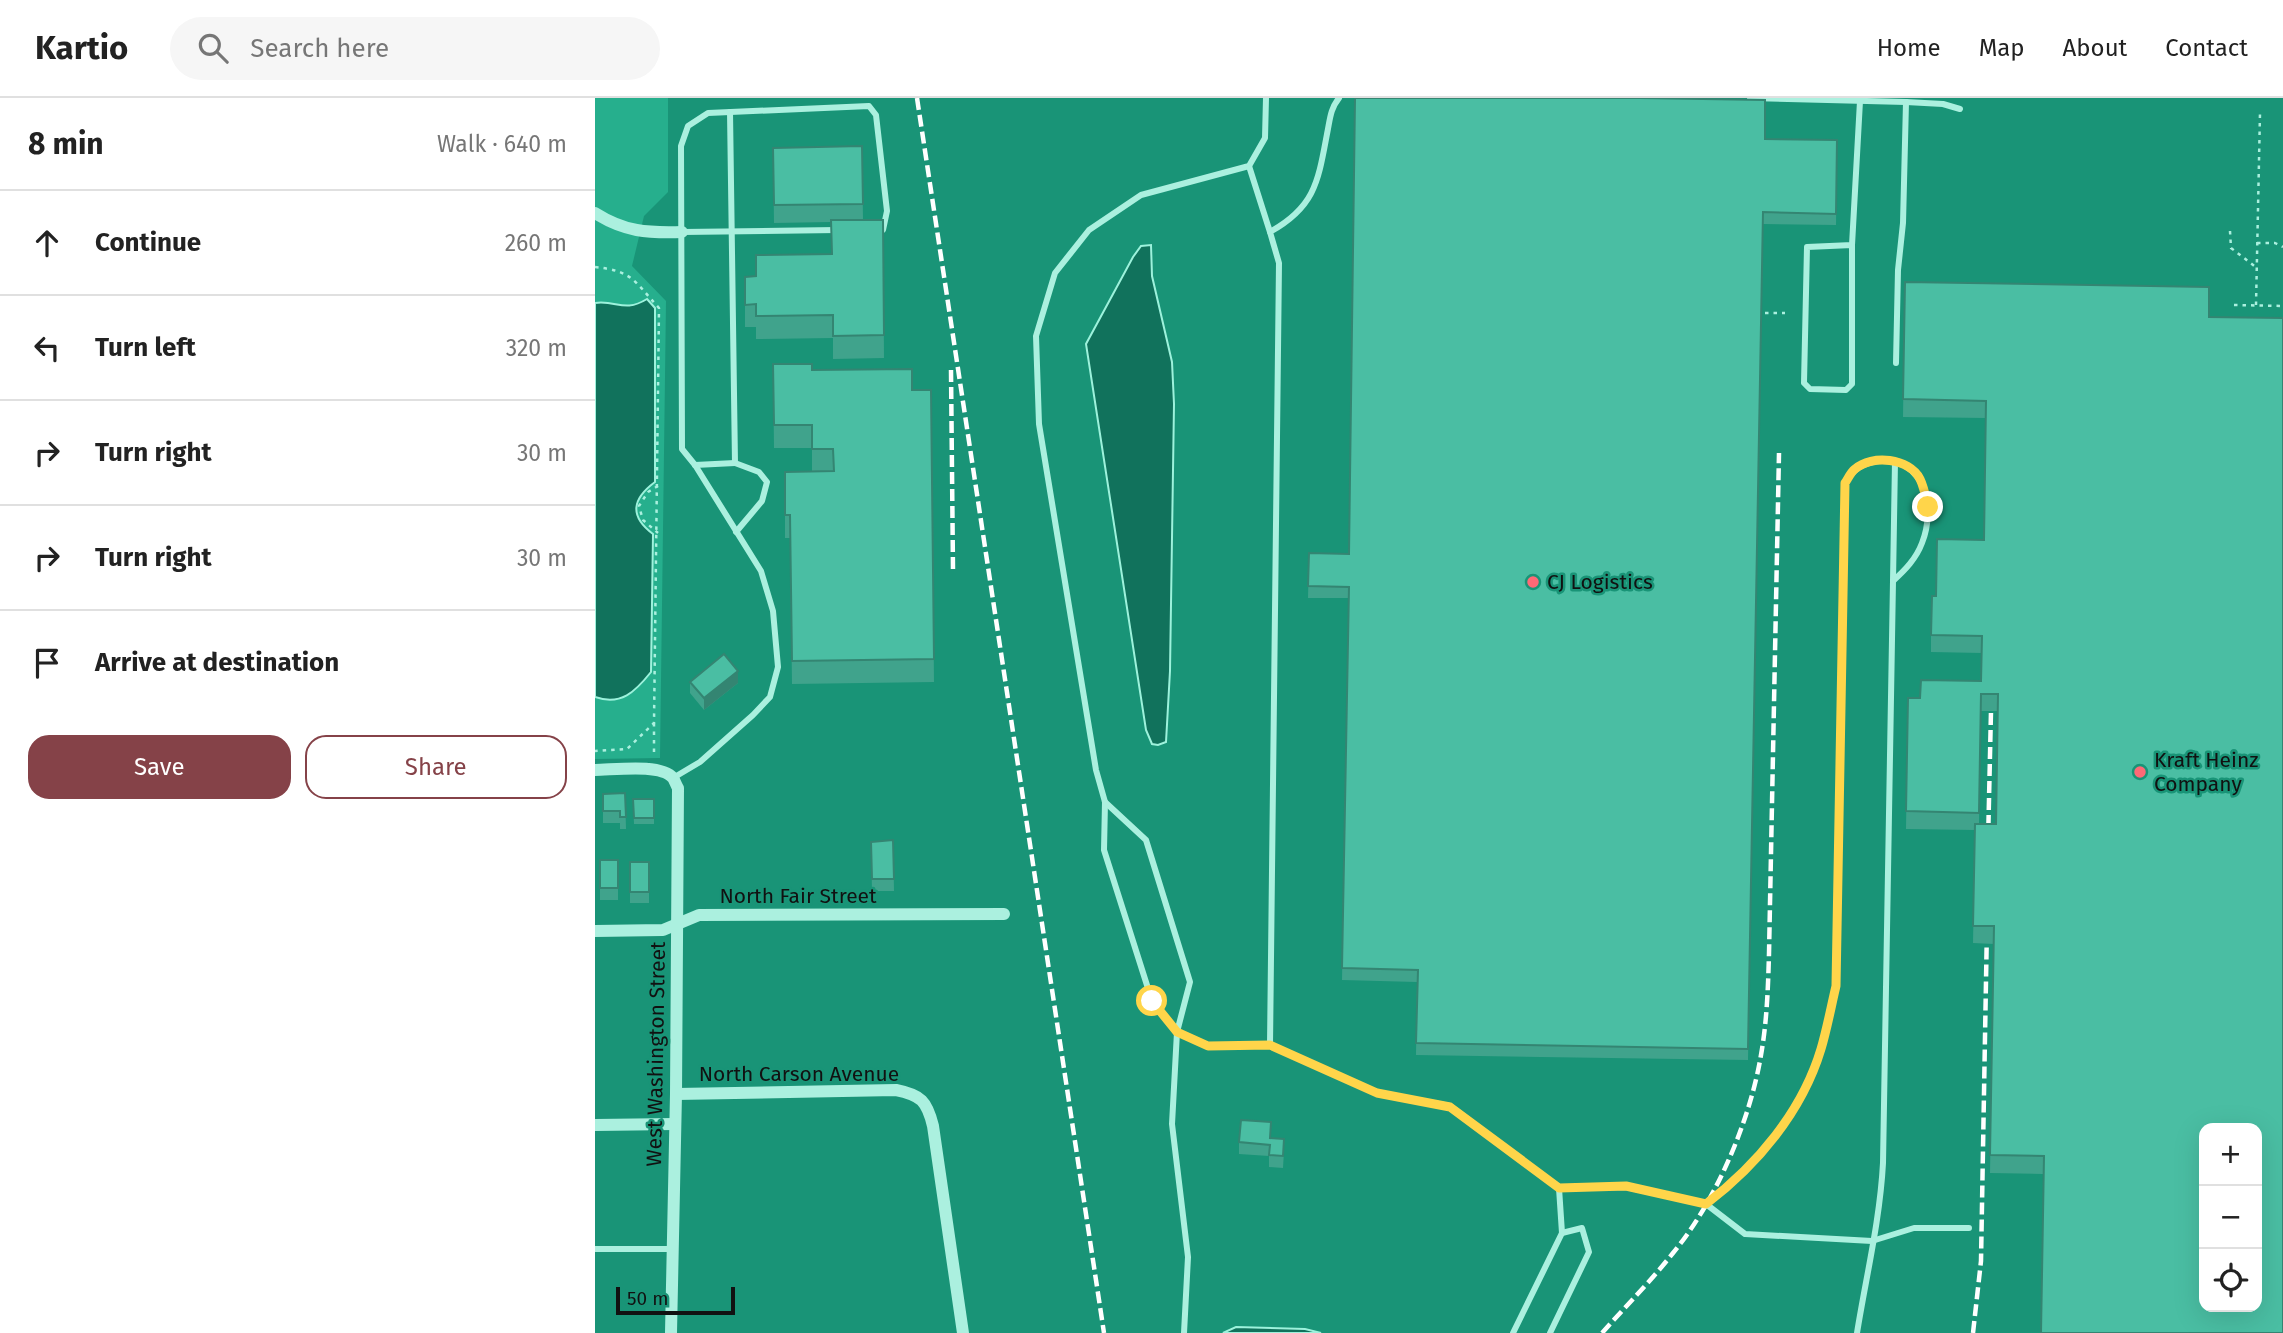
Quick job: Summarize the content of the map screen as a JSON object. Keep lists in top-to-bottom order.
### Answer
{
  "streets": {
    "street": ["North Fair Street", "West Washington Street", "North Carson Avenue"]
  },
  "crossings": [
    ["North Fair Street", "West Washington Street"],
    ["West Washington Street", "North Carson Avenue"]
  ],
  "places": ["CJ Logistics", "Kraft Heinz Company"],
  "scale_bar": "50 m",
  "page": {
    "header": "Kartio",
    "search": "Search here",
    "nav": [
      "Home",
      "Map",
      "About",
      "Contact"
    ],
    "heading": ["8 min", "Walk · 640 m"],
    "list": [
      ["Continue", "260 m"],
      ["Turn left", "320 m"],
      ["Turn right", "30 m"],
      ["Turn right", "30 m"],
      "Arrive at destination"
    ],
    "buttons": ["Save", "Share"],
    "map_buttons": ["+", "−"],
    "scale": "50 m"
  }
}
